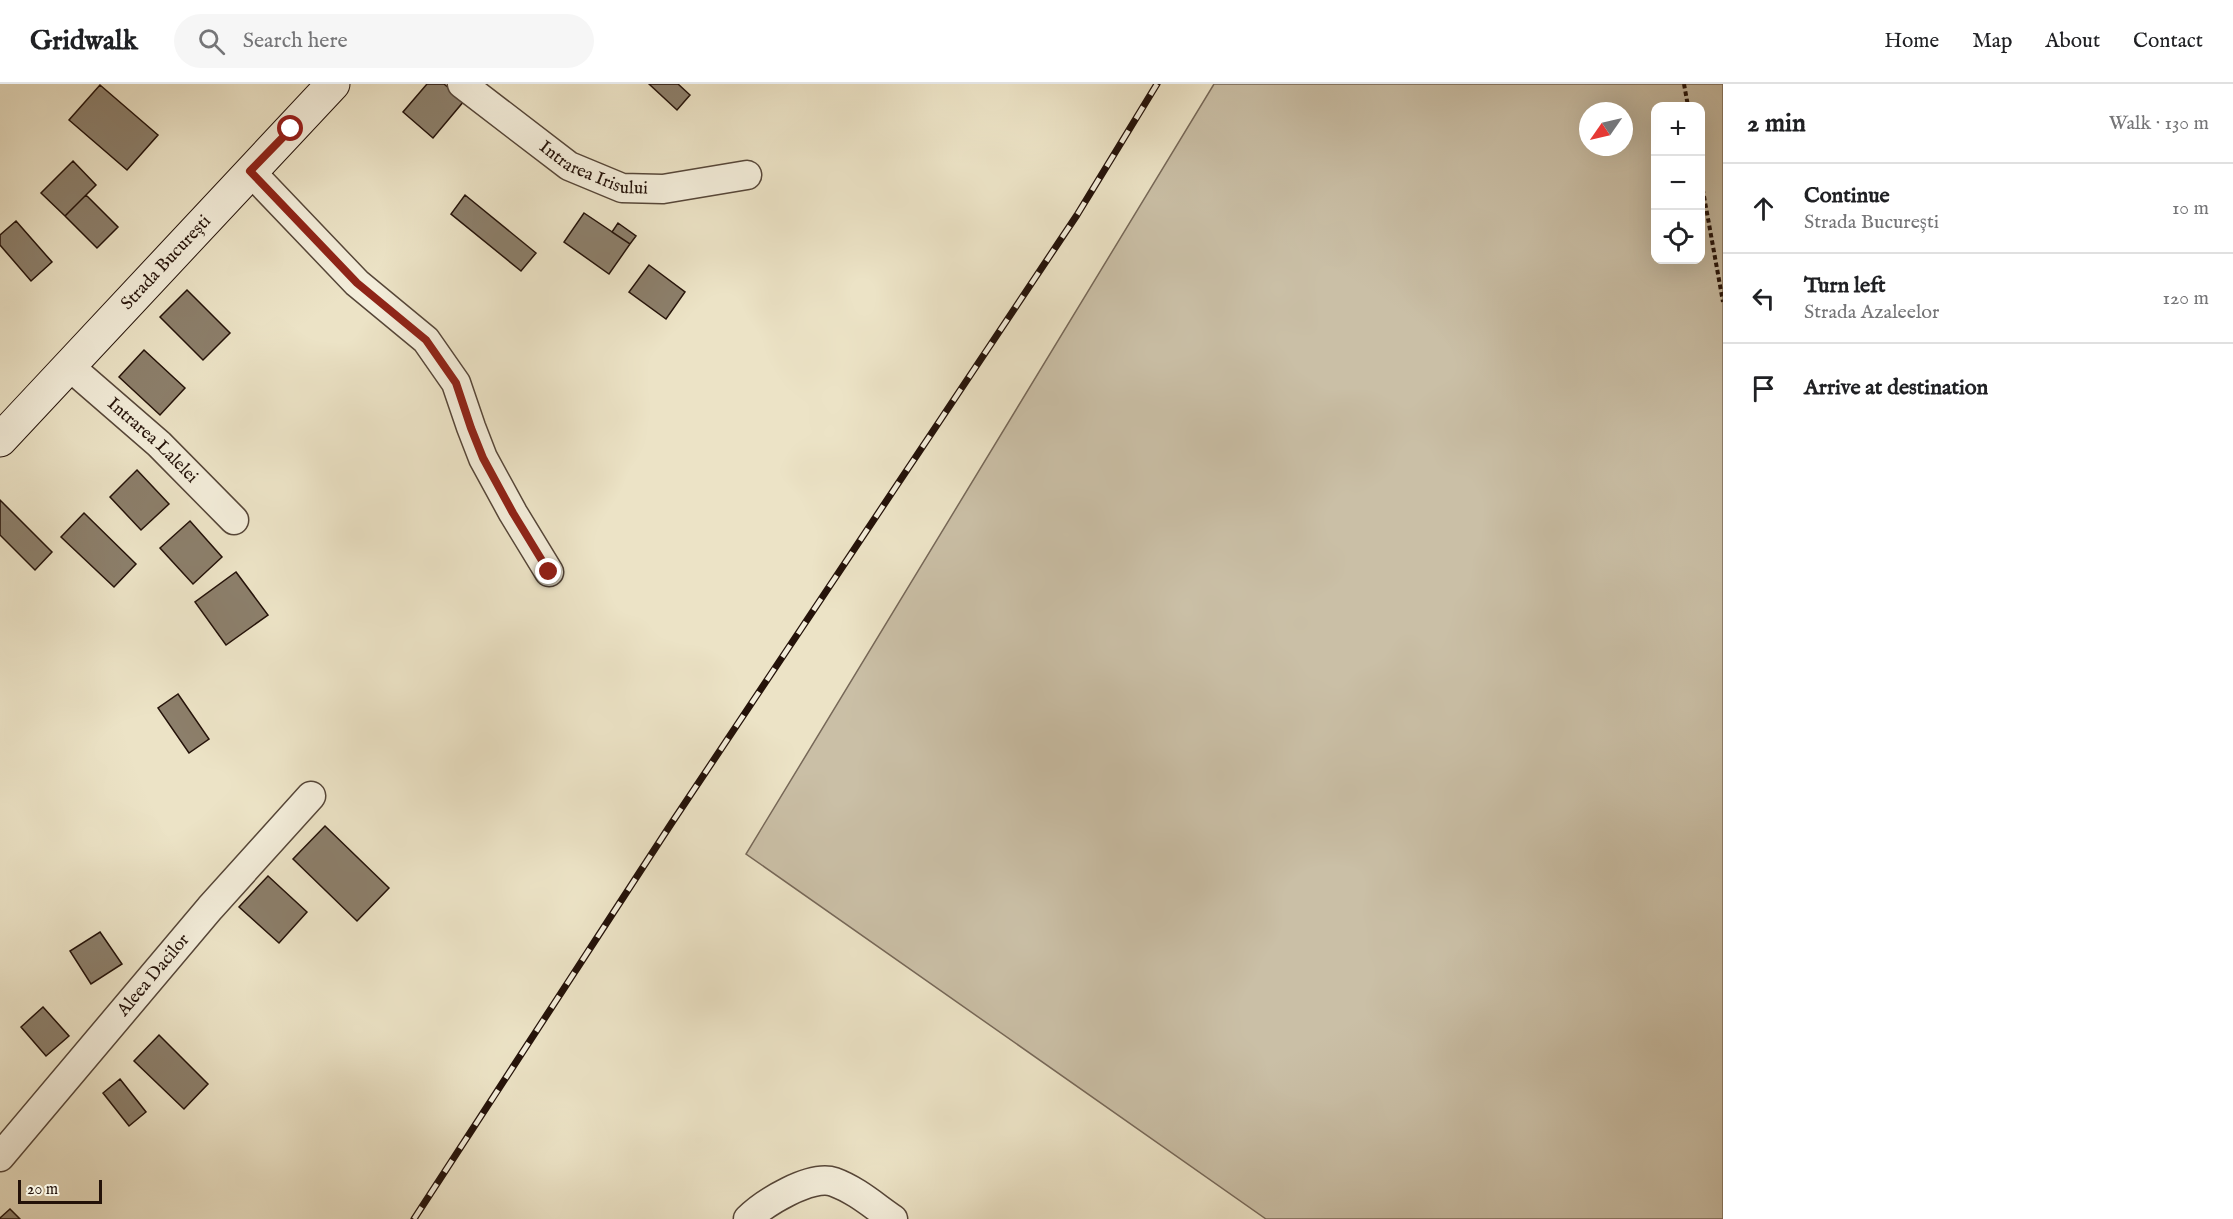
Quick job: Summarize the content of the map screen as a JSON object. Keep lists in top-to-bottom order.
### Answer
{
  "streets": {
    "main road": ["Strada București"],
    "street": ["Intrarea Irisului", "Intrarea Lalelei", "Aleea Dacilor"]
  },
  "crossings": [
    ["Strada București", "Intrarea Lalelei"]
  ],
  "scale_bar": "20 m",
  "north": "bottom left",
  "page": {
    "header": "Gridwalk",
    "search": "Search here",
    "nav": [
      "Home",
      "Map",
      "About",
      "Contact"
    ],
    "heading": ["2 min", "Walk · 130 m"],
    "map_buttons": ["+", "−"],
    "list": [
      ["Continue", "Strada București", "10 m"],
      ["Turn left", "Strada Azaleelor", "120 m"],
      "Arrive at destination"
    ],
    "scale": "20 m"
  }
}
